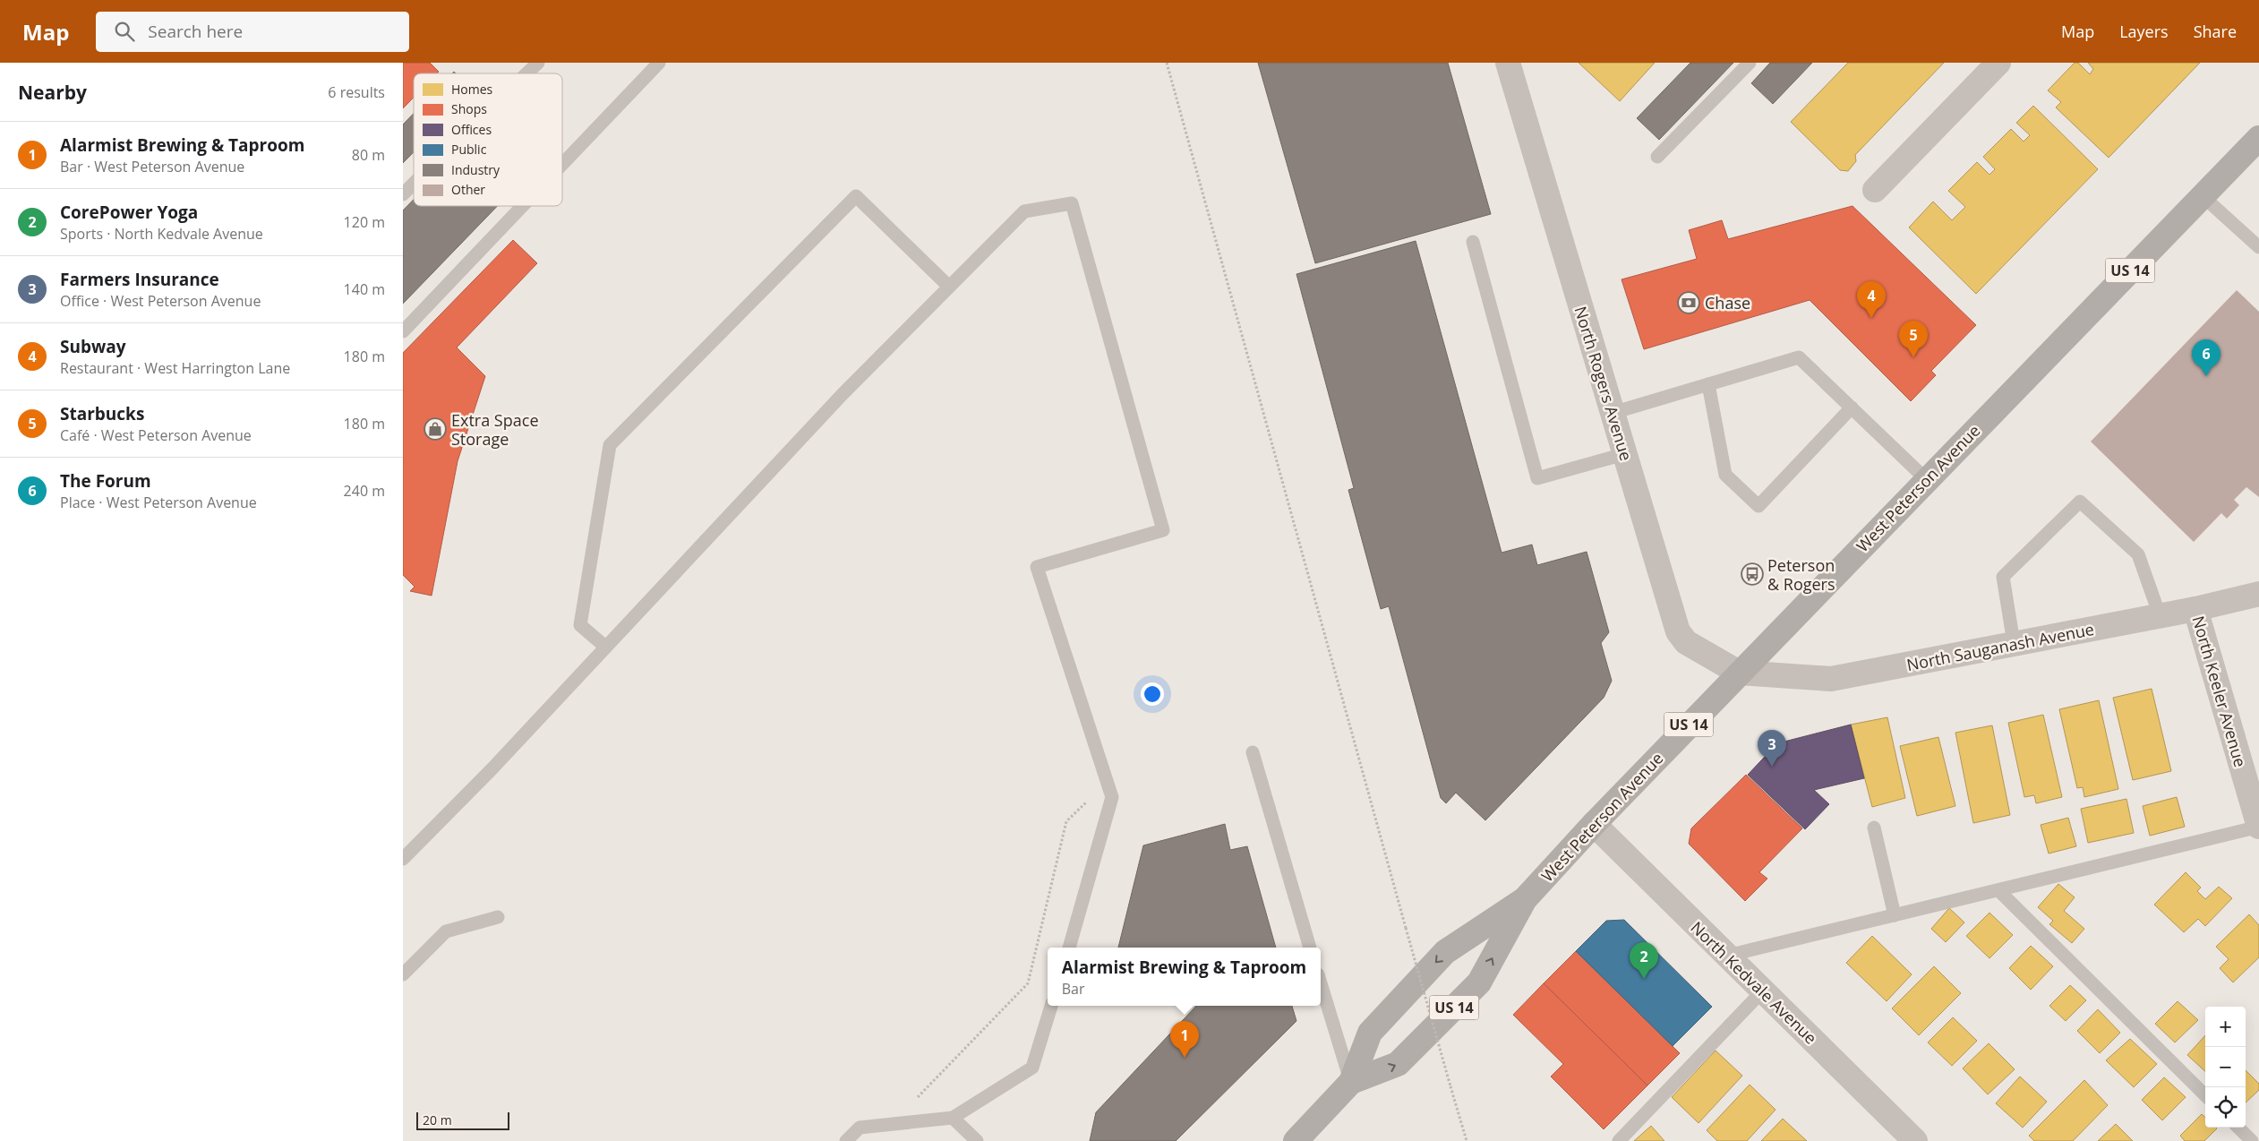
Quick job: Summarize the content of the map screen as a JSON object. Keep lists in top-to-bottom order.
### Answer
{
  "streets": {
    "main road": ["US 14", "West Peterson Avenue"],
    "street": [
      "North Rogers Avenue",
      "North Sauganash Avenue",
      "North Keeler Avenue",
      "North Kedvale Avenue"
    ]
  },
  "crossings": [
    ["North Rogers Avenue", "West Peterson Avenue"],
    ["North Rogers Avenue", "North Sauganash Avenue"],
    ["West Peterson Avenue", "North Sauganash Avenue"],
    ["West Peterson Avenue", "North Kedvale Avenue"],
    ["North Sauganash Avenue", "North Keeler Avenue"]
  ],
  "places": {
    "bank": ["Chase"],
    "shop": ["Extra Space Storage"],
    "bus stop": ["Peterson & Rogers"]
  },
  "legend": [
    "Homes",
    "Shops",
    "Offices",
    "Public",
    "Industry",
    "Other"
  ],
  "scale_bar": "20 m",
  "page": {
    "header": "Map",
    "search": "Search here",
    "nav": ["Map", "Layers", "Share"],
    "heading": ["Nearby", "6 results"],
    "list": [
      {
        "mark": "1",
        "name": "Alarmist Brewing & Taproom",
        "note": "Bar · West Peterson Avenue",
        "value": "80 m"
      },
      {
        "mark": "2",
        "name": "CorePower Yoga",
        "note": "Sports · North Kedvale Avenue",
        "value": "120 m"
      },
      {
        "mark": "3",
        "name": "Farmers Insurance",
        "note": "Office · West Peterson Avenue",
        "value": "140 m"
      },
      {
        "mark": "4",
        "name": "Subway",
        "note": "Restaurant · West Harrington Lane",
        "value": "180 m"
      },
      {
        "mark": "5",
        "name": "Starbucks",
        "note": "Café · West Peterson Avenue",
        "value": "180 m"
      },
      {
        "mark": "6",
        "name": "The Forum",
        "note": "Place · West Peterson Avenue",
        "value": "240 m"
      }
    ],
    "pins": [
      "4",
      "5",
      "6",
      "3",
      "2",
      "1"
    ],
    "popup": ["Alarmist Brewing & Taproom", "Bar"],
    "map_buttons": ["+", "−"],
    "scale": "20 m"
  }
}
